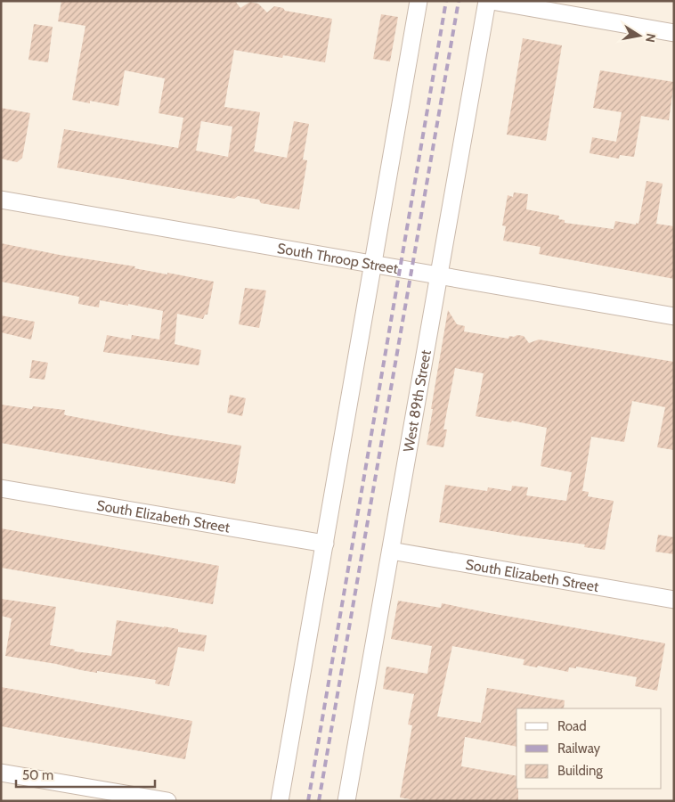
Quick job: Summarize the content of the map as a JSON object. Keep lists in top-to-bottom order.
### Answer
{
  "streets": {
    "street": ["South Throop Street", "West 89th Street", "South Elizabeth Street"]
  },
  "crossings": [
    ["South Throop Street", "West 89th Street"],
    ["West 89th Street", "South Elizabeth Street"]
  ],
  "legend": ["Road", "Railway", "Building"],
  "scale_bar": "50 m",
  "north": "right"
}
